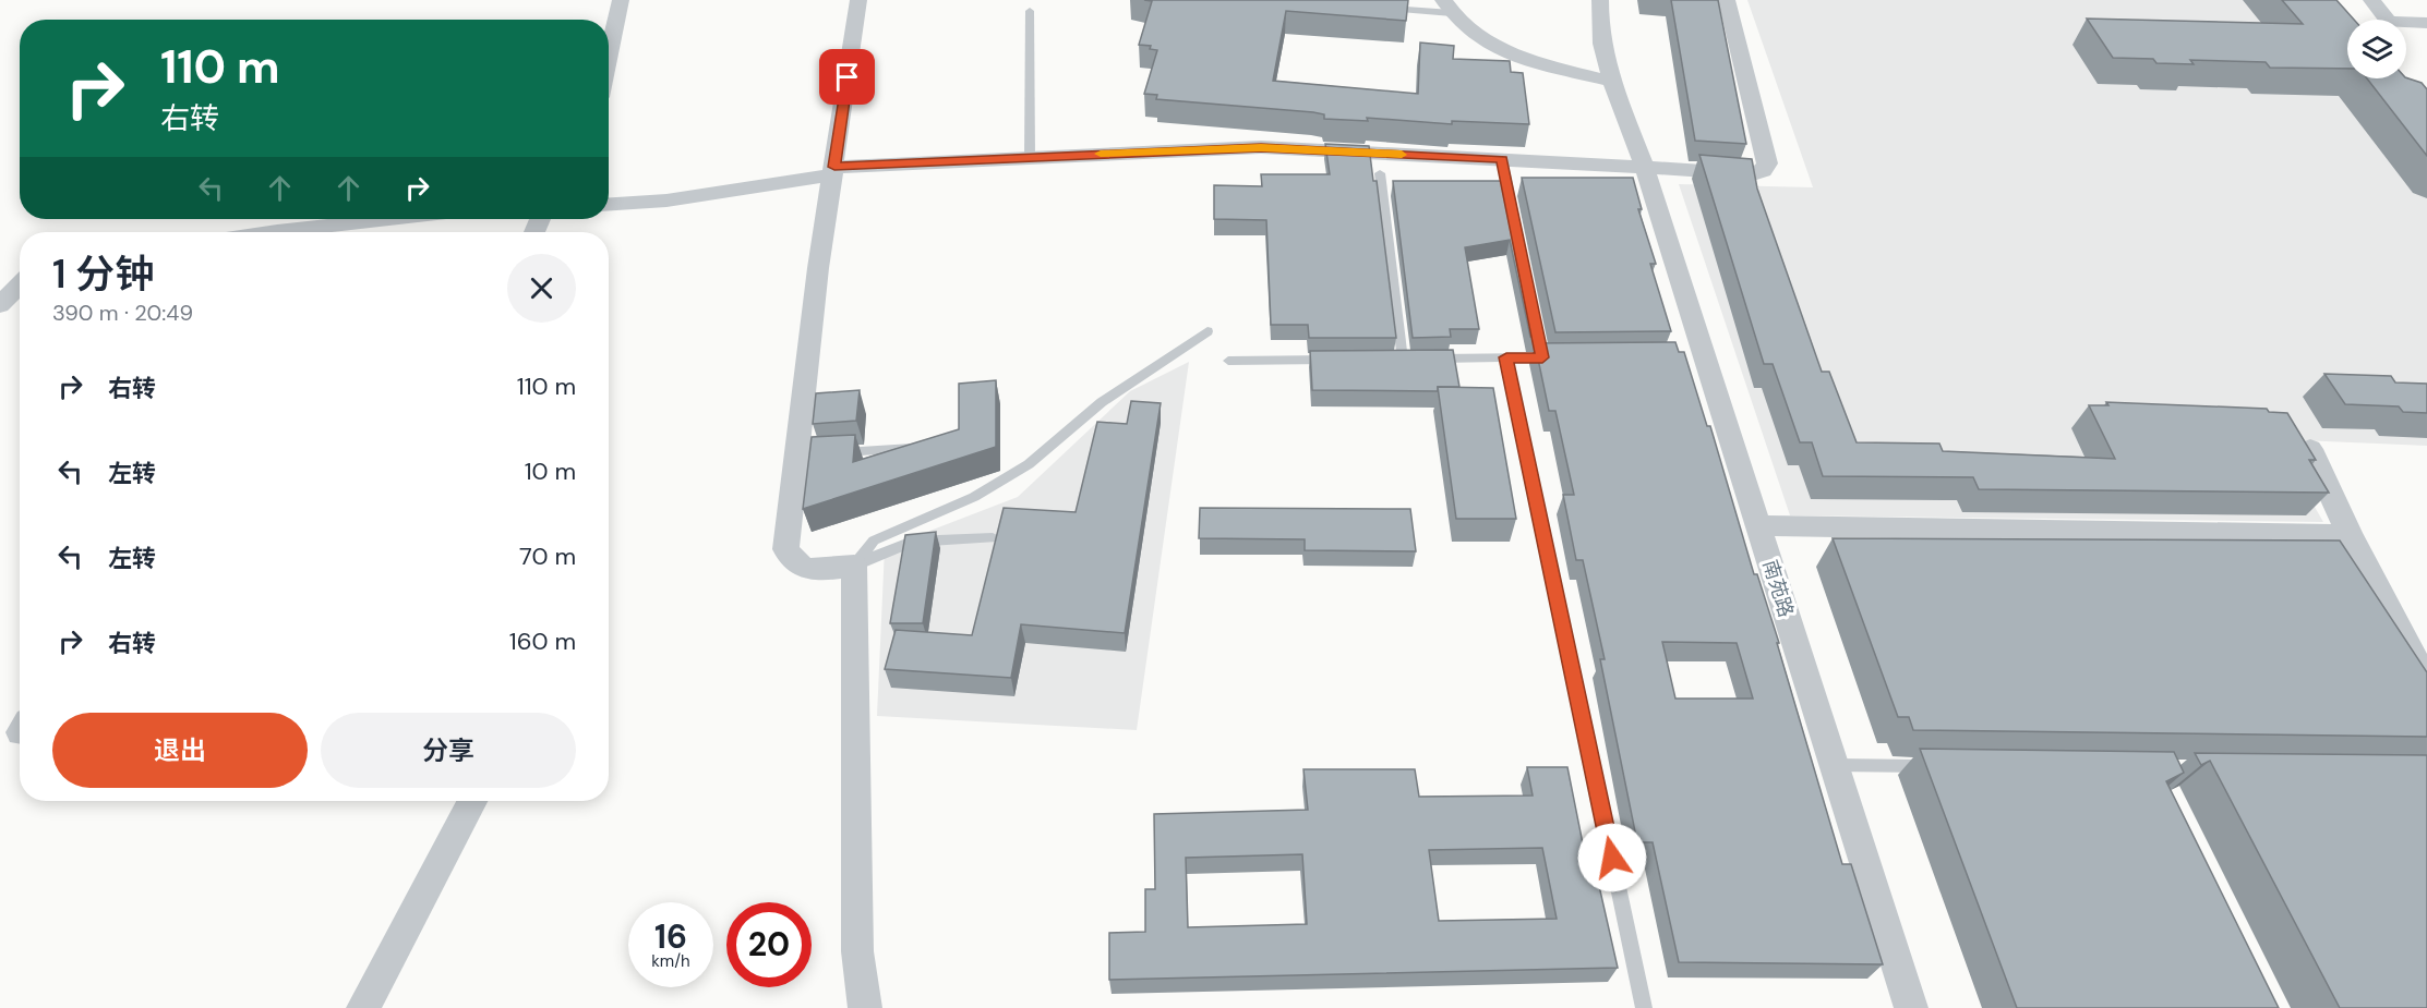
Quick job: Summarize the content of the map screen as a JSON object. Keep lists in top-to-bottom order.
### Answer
{
  "streets": {
    "street": ["南苑路"]
  },
  "page": {
    "turn": ["110 m", "右转"],
    "heading": ["1 分钟", "390 m · 20:49"],
    "list": [
      {
        "name": "右转",
        "value": "110 m"
      },
      {
        "name": "左转",
        "value": "10 m"
      },
      {
        "name": "左转",
        "value": "70 m"
      },
      {
        "name": "右转",
        "value": "160 m"
      }
    ],
    "buttons": ["退出", "分享"],
    "speed": "16 km/h",
    "limit": "20"
  }
}
